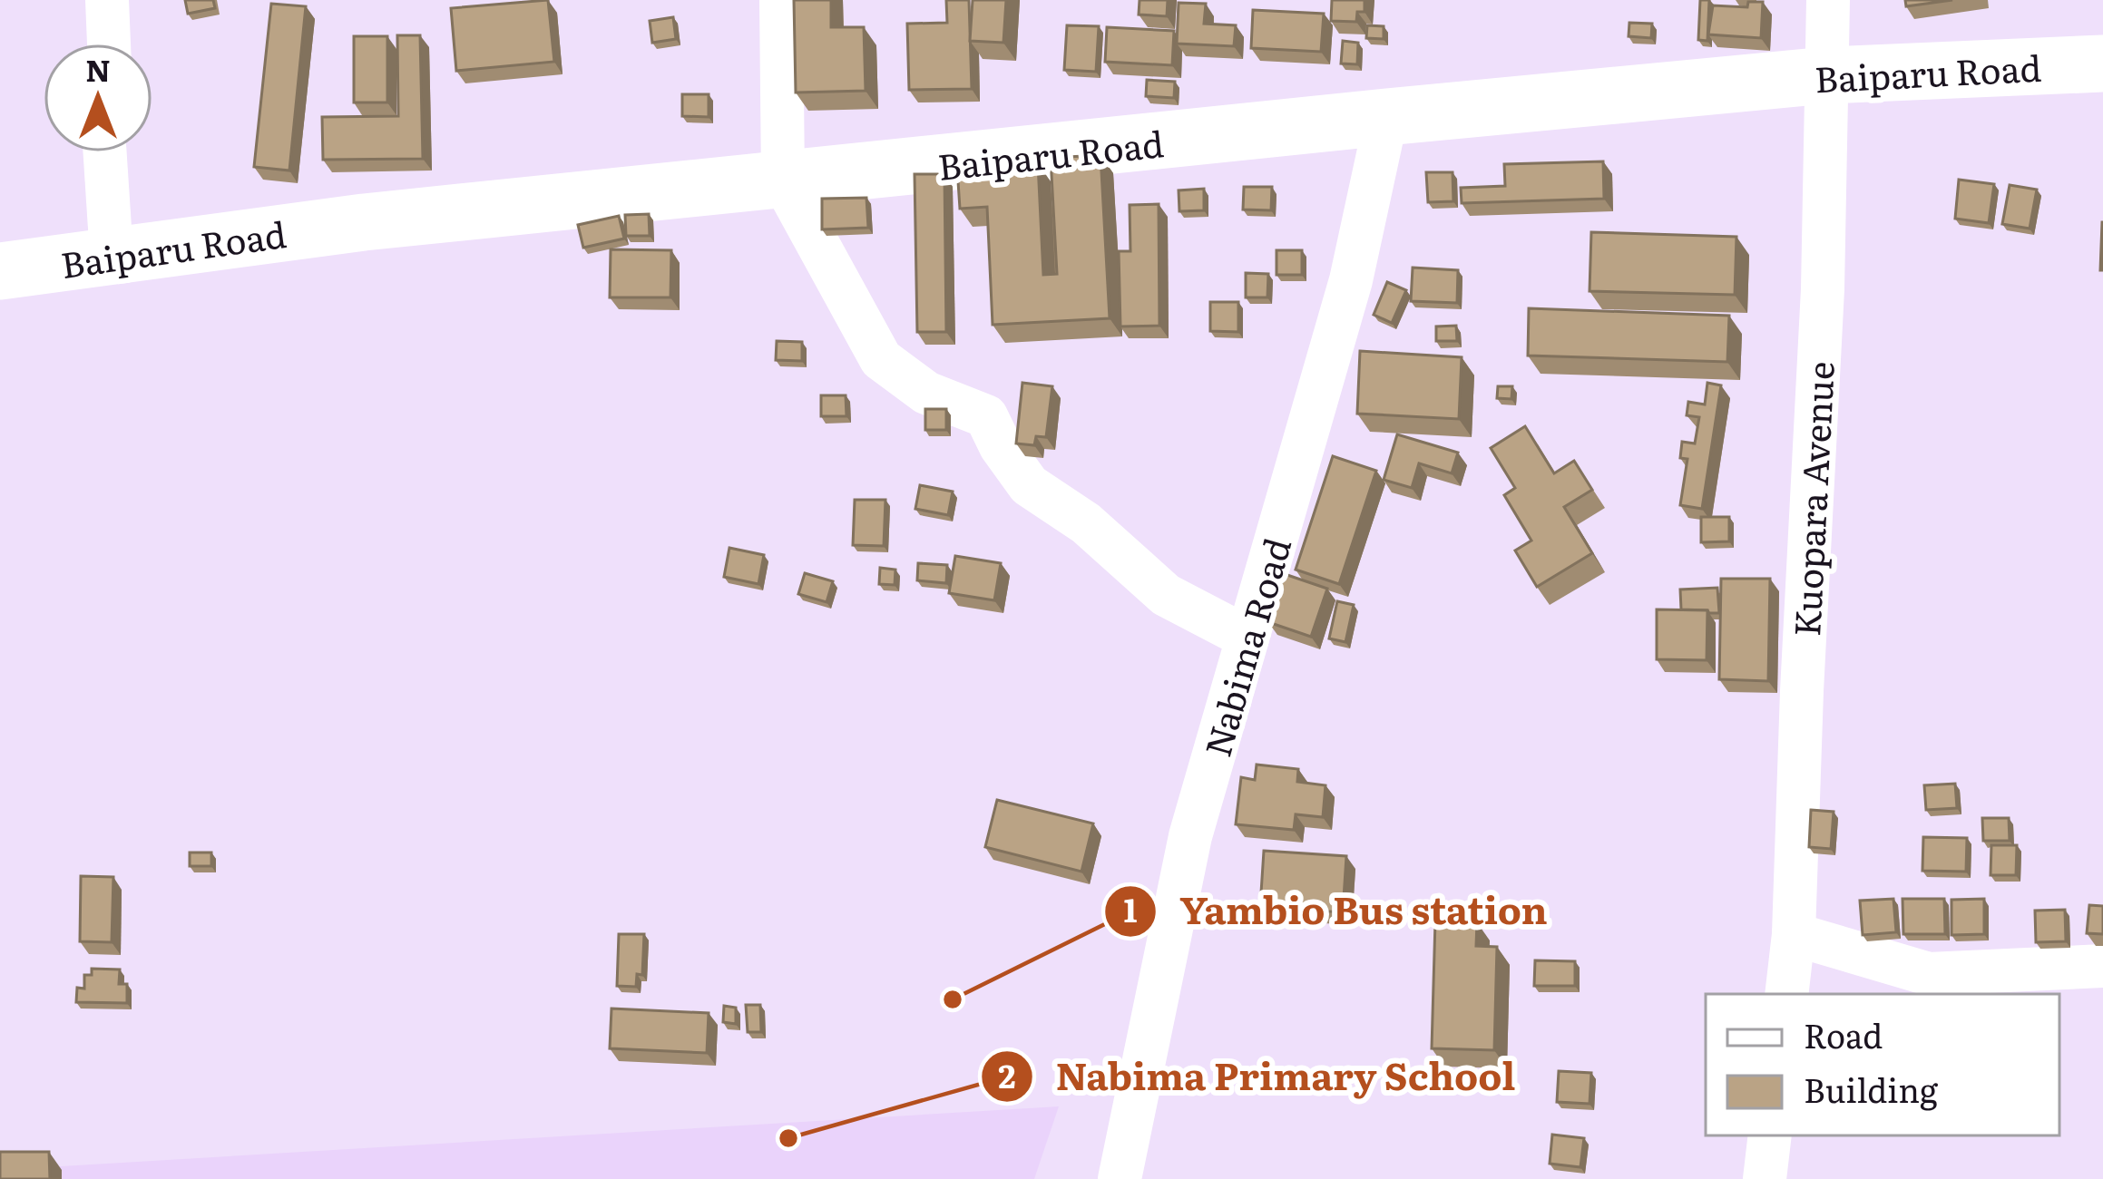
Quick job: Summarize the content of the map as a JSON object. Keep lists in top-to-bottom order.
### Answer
{
  "streets": {
    "street": ["Baiparu Road", "Kuopara Avenue", "Nabima Road"]
  },
  "crossings": [
    ["Baiparu Road", "Kuopara Avenue"],
    ["Baiparu Road", "Nabima Road"]
  ],
  "places": ["Yambio Bus station", "Nabima Primary School"],
  "legend": ["Road", "Building"],
  "north": "top"
}
